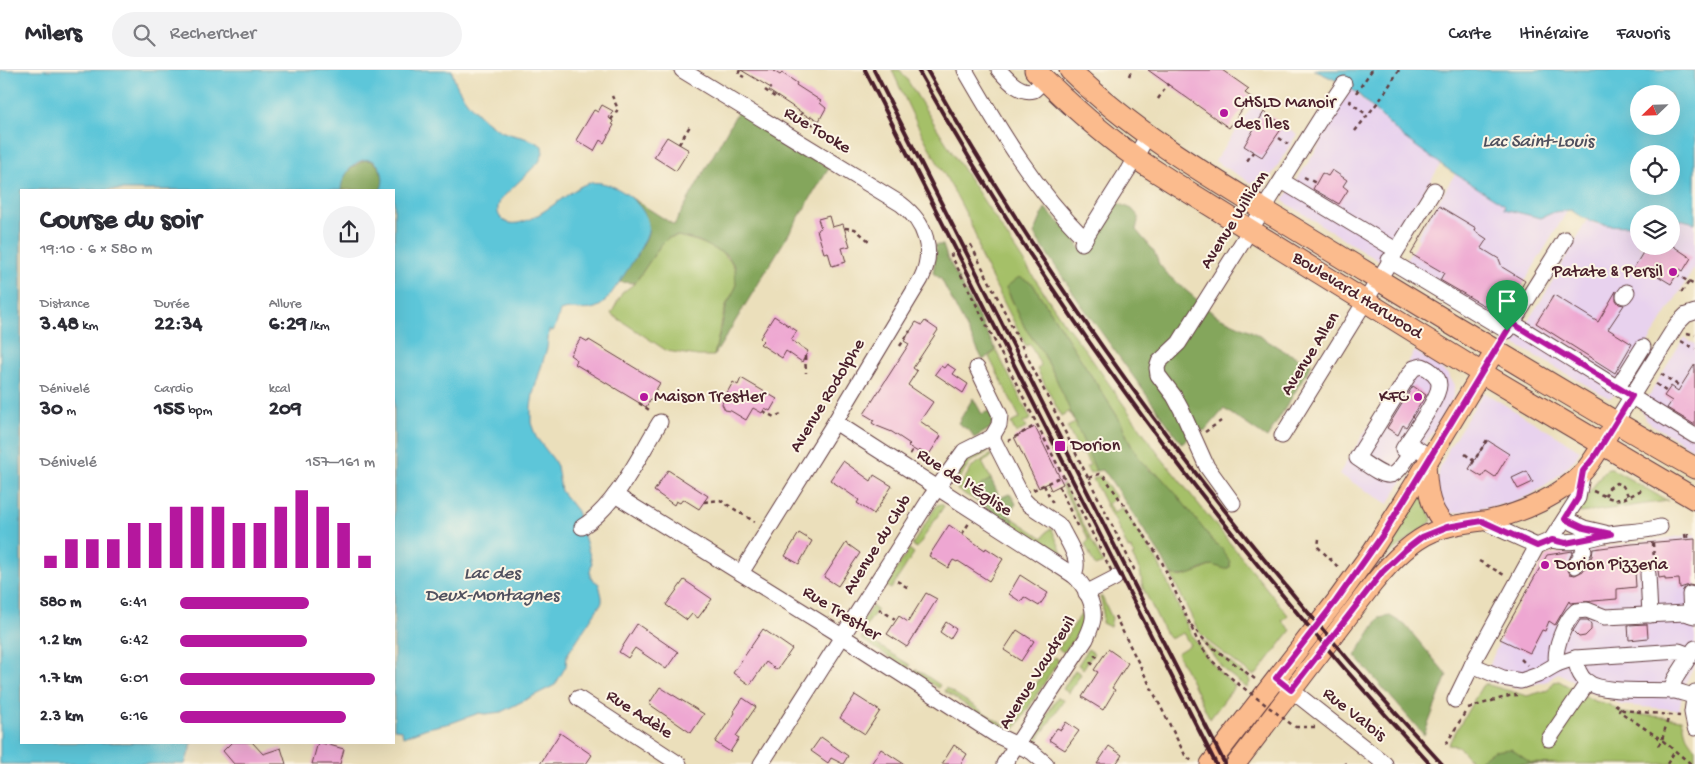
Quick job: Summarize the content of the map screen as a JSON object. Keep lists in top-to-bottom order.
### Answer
{
  "streets": {
    "highway": ["Boulevard Harwood"],
    "street": [
      "Rue Tooke",
      "Avenue William",
      "Avenue Allen",
      "Avenue Rodolphe",
      "Rue de l'Église",
      "Avenue du Club",
      "Rue Trestler",
      "Avenue Vaudreuil",
      "Rue Adèle",
      "Rue Valois"
    ]
  },
  "crossings": [
    ["Rue Tooke", "Avenue Rodolphe"],
    ["Avenue William", "Boulevard Harwood"],
    ["Boulevard Harwood", "Avenue Allen"],
    ["Avenue Rodolphe", "Rue de l'Église"],
    ["Avenue Rodolphe", "Rue Trestler"],
    ["Rue de l'Église", "Avenue du Club"],
    ["Rue de l'Église", "Avenue Vaudreuil"],
    ["Avenue du Club", "Rue Trestler"],
    ["Rue Trestler", "Avenue Vaudreuil"]
  ],
  "water": ["Lac Saint-Louis", "Lac des Deux-Montagnes"],
  "places": {
    "other": [
      "CHSLD Manoir des Îles",
      "Patate & Persil",
      "Maison Trestler",
      "KFC",
      "Dorion Pizzeria"
    ],
    "transit": ["Dorion"]
  },
  "north": "bottom left",
  "page": {
    "header": "Milers",
    "search": "Rechercher",
    "nav": ["Carte", "Itinéraire", "Favoris"],
    "heading": ["Course du soir", "19:10 · 6 × 580 m"],
    "stats": [
      ["Distance", "3.48 km"],
      ["Durée", "22:34"],
      ["Allure", "6:29 /km"],
      ["Dénivelé", "30 m"],
      ["Cardio", "155 bpm"],
      ["kcal", "209"]
    ],
    "chart": ["Dénivelé", "157–161 m"],
    "list": [
      {
        "name": "580 m",
        "note": "6:41"
      },
      {
        "name": "1.2 km",
        "note": "6:42"
      },
      {
        "name": "1.7 km",
        "note": "6:01"
      },
      {
        "name": "2.3 km",
        "note": "6:16"
      }
    ]
  }
}
